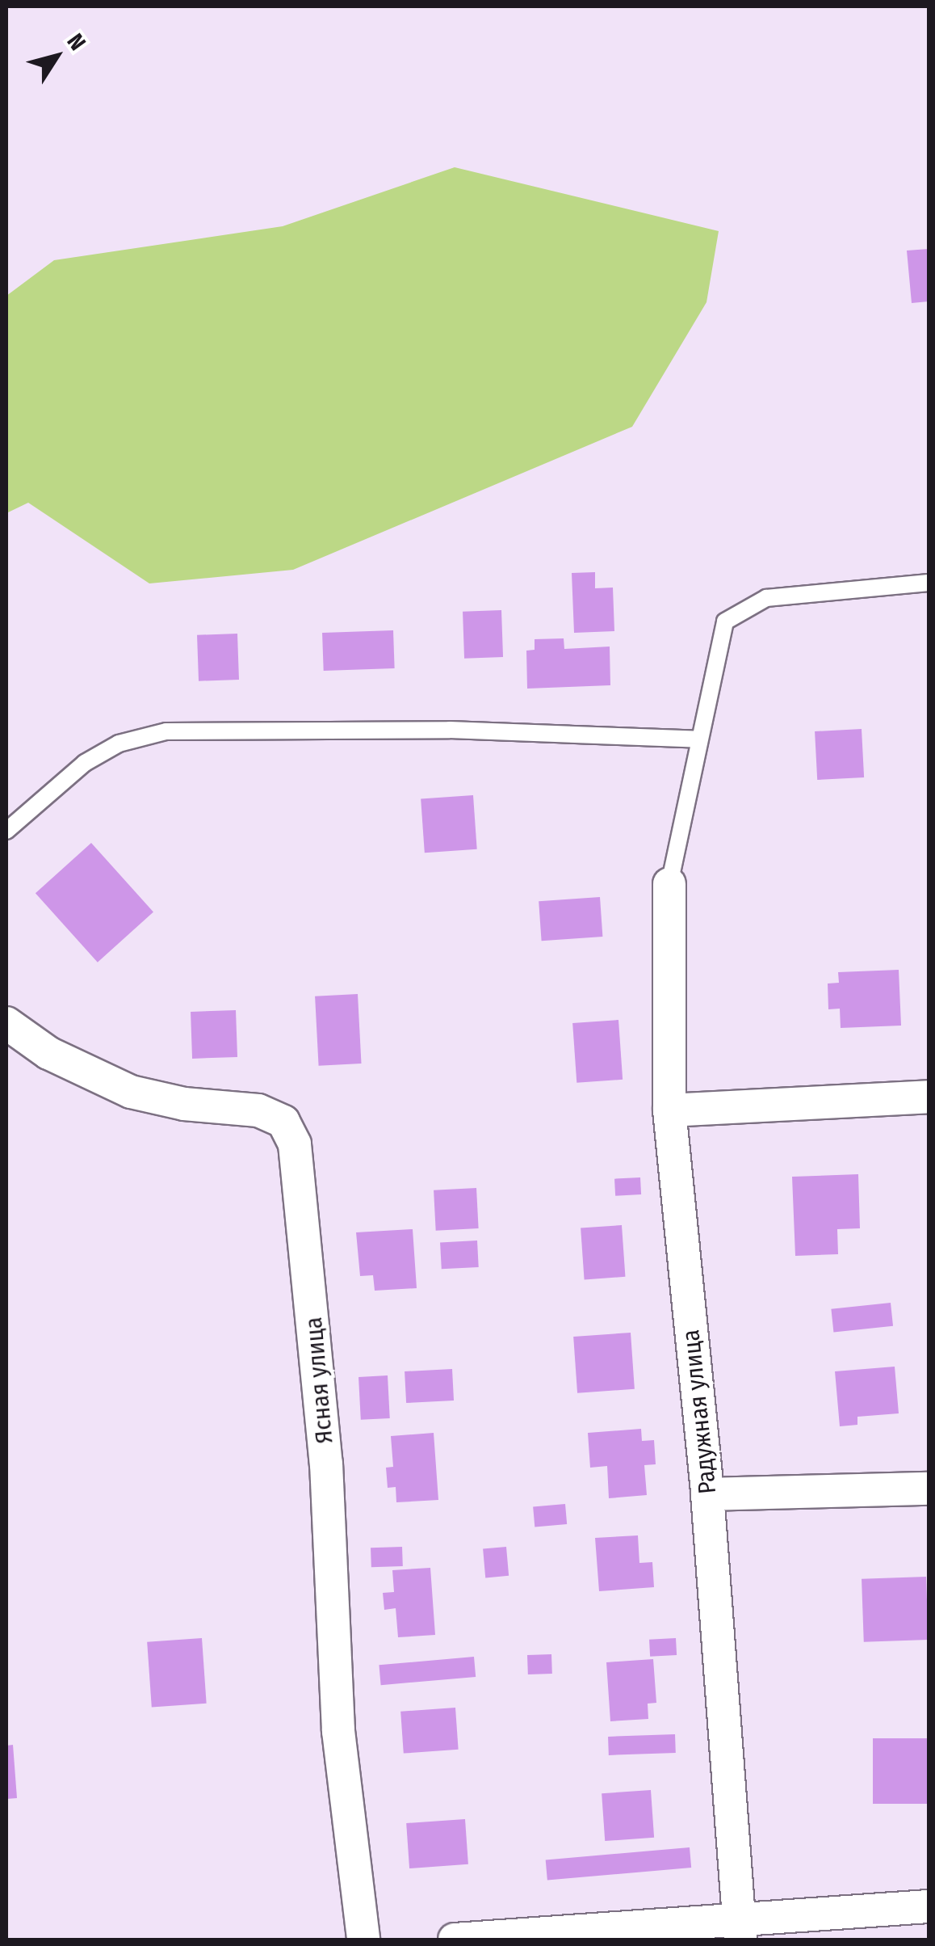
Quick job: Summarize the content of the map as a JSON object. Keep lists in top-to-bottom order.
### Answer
{
  "streets": {
    "street": ["Ясная улица", "Радужная улица"]
  },
  "north": "top right"
}
